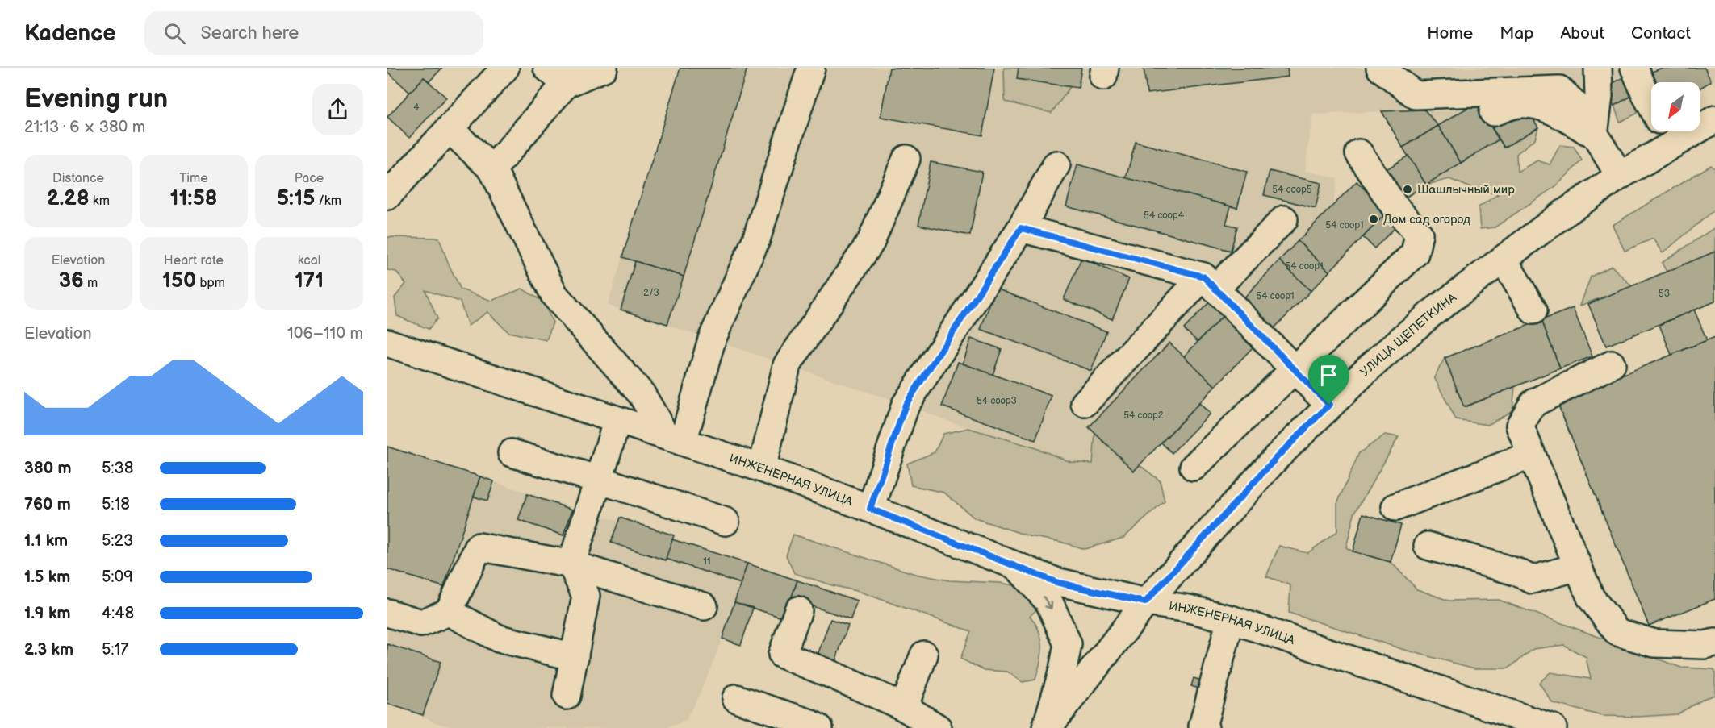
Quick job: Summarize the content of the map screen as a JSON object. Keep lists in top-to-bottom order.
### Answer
{
  "streets": {
    "street": ["УЛИЦА ЩЕПЕТКИНА", "ИНЖЕНЕРНАЯ УЛИЦА"]
  },
  "crossings": [
    ["УЛИЦА ЩЕПЕТКИНА", "ИНЖЕНЕРНАЯ УЛИЦА"]
  ],
  "places": ["Шашлычный мир", "Дом сад огород"],
  "house_numbers": [
    "4",
    "54 соор5",
    "54 соор4",
    "54 соор1",
    "54 соор1",
    "2/3",
    "53",
    "54 соор1",
    "54 соор3",
    "54 соор2",
    "11"
  ],
  "north": "bottom left",
  "page": {
    "header": "Kadence",
    "search": "Search here",
    "nav": [
      "Home",
      "Map",
      "About",
      "Contact"
    ],
    "heading": ["Evening run", "21:13 · 6 × 380 m"],
    "stats": [
      ["Distance", "2.28 km"],
      ["Time", "11:58"],
      ["Pace", "5:15 /km"],
      ["Elevation", "36 m"],
      ["Heart rate", "150 bpm"],
      ["kcal", "171"]
    ],
    "chart": ["Elevation", "106–110 m"],
    "list": [
      {
        "name": "380 m",
        "note": "5:38"
      },
      {
        "name": "760 m",
        "note": "5:18"
      },
      {
        "name": "1.1 km",
        "note": "5:23"
      },
      {
        "name": "1.5 km",
        "note": "5:09"
      },
      {
        "name": "1.9 km",
        "note": "4:48"
      },
      {
        "name": "2.3 km",
        "note": "5:17"
      }
    ]
  }
}
